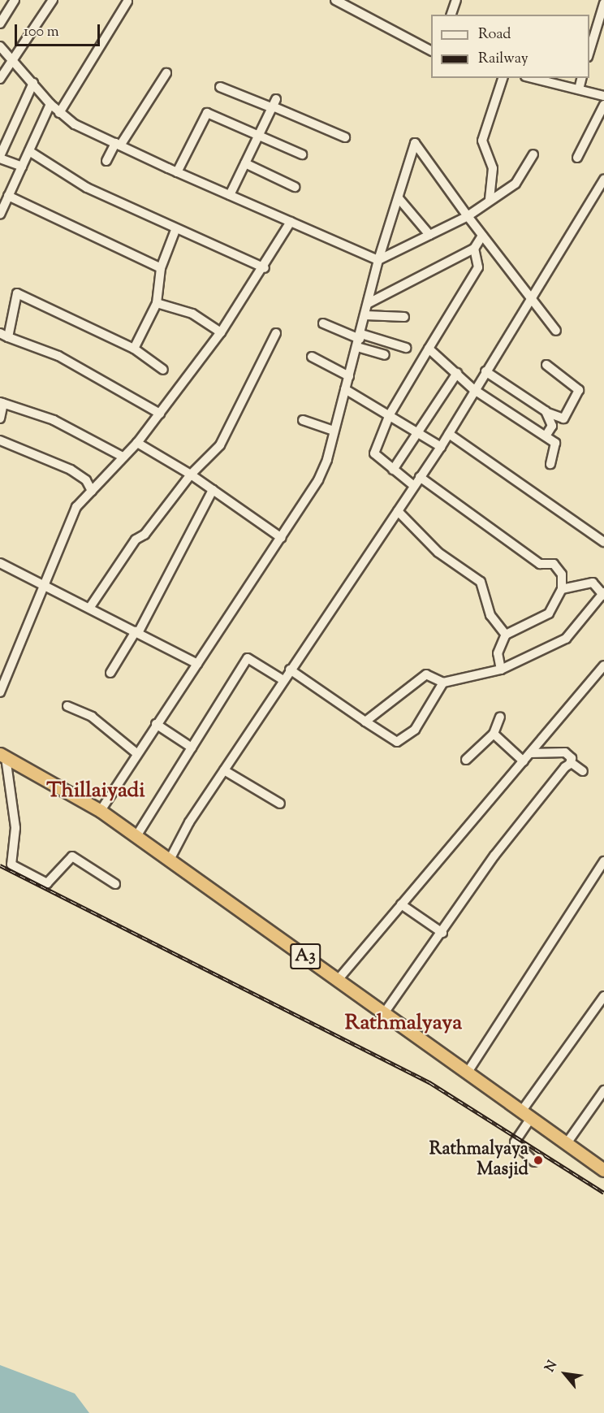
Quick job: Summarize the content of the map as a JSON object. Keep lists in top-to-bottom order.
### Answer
{
  "streets": {
    "highway": ["A3"]
  },
  "districts": ["Thillaiyadi", "Rathmalyaya"],
  "places": ["Rathmalyaya Masjid"],
  "legend": ["Road", "Railway"],
  "scale_bar": "100 m",
  "north": "top left"
}
